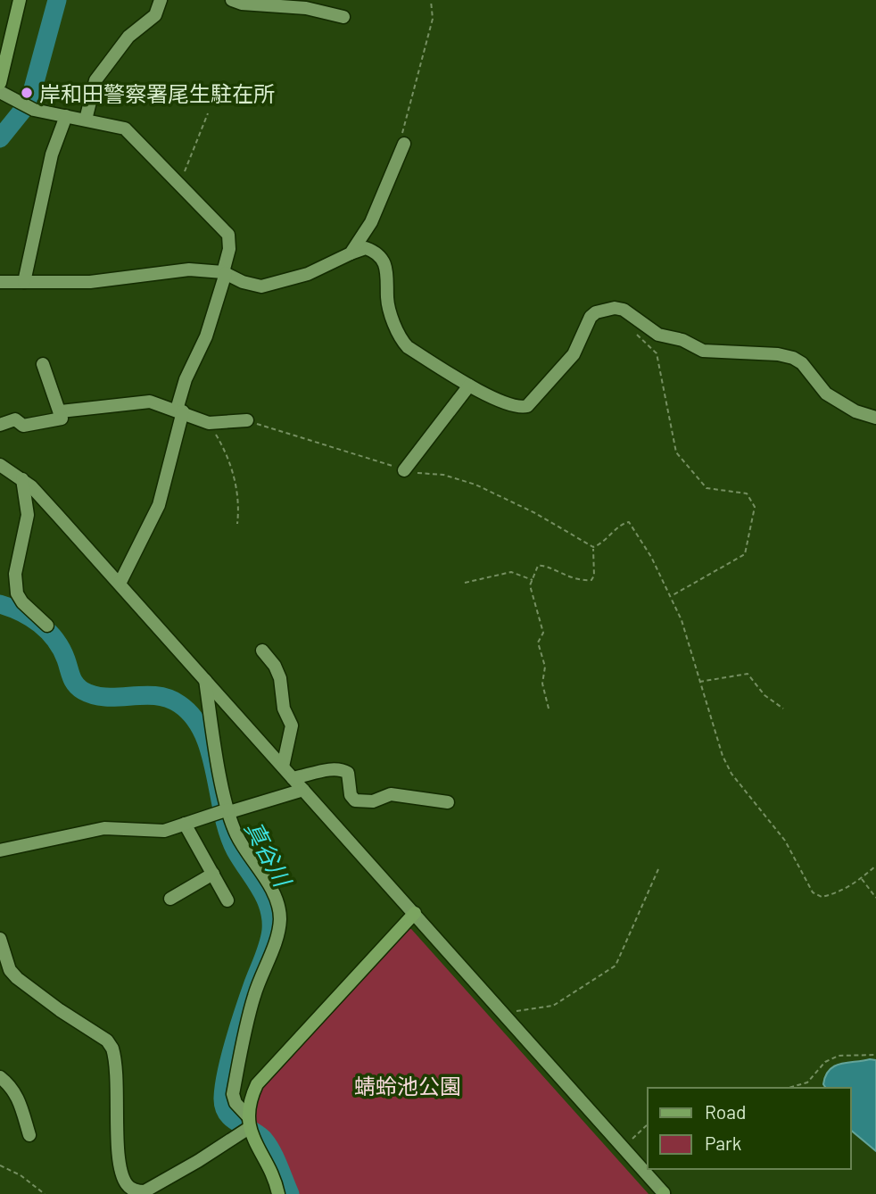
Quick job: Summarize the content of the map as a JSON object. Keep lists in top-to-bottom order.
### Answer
{
  "water": ["真谷川"],
  "parks": ["蜻蛉池公園"],
  "places": ["岸和田警察署尾生駐在所"],
  "legend": ["Road", "Park"]
}
